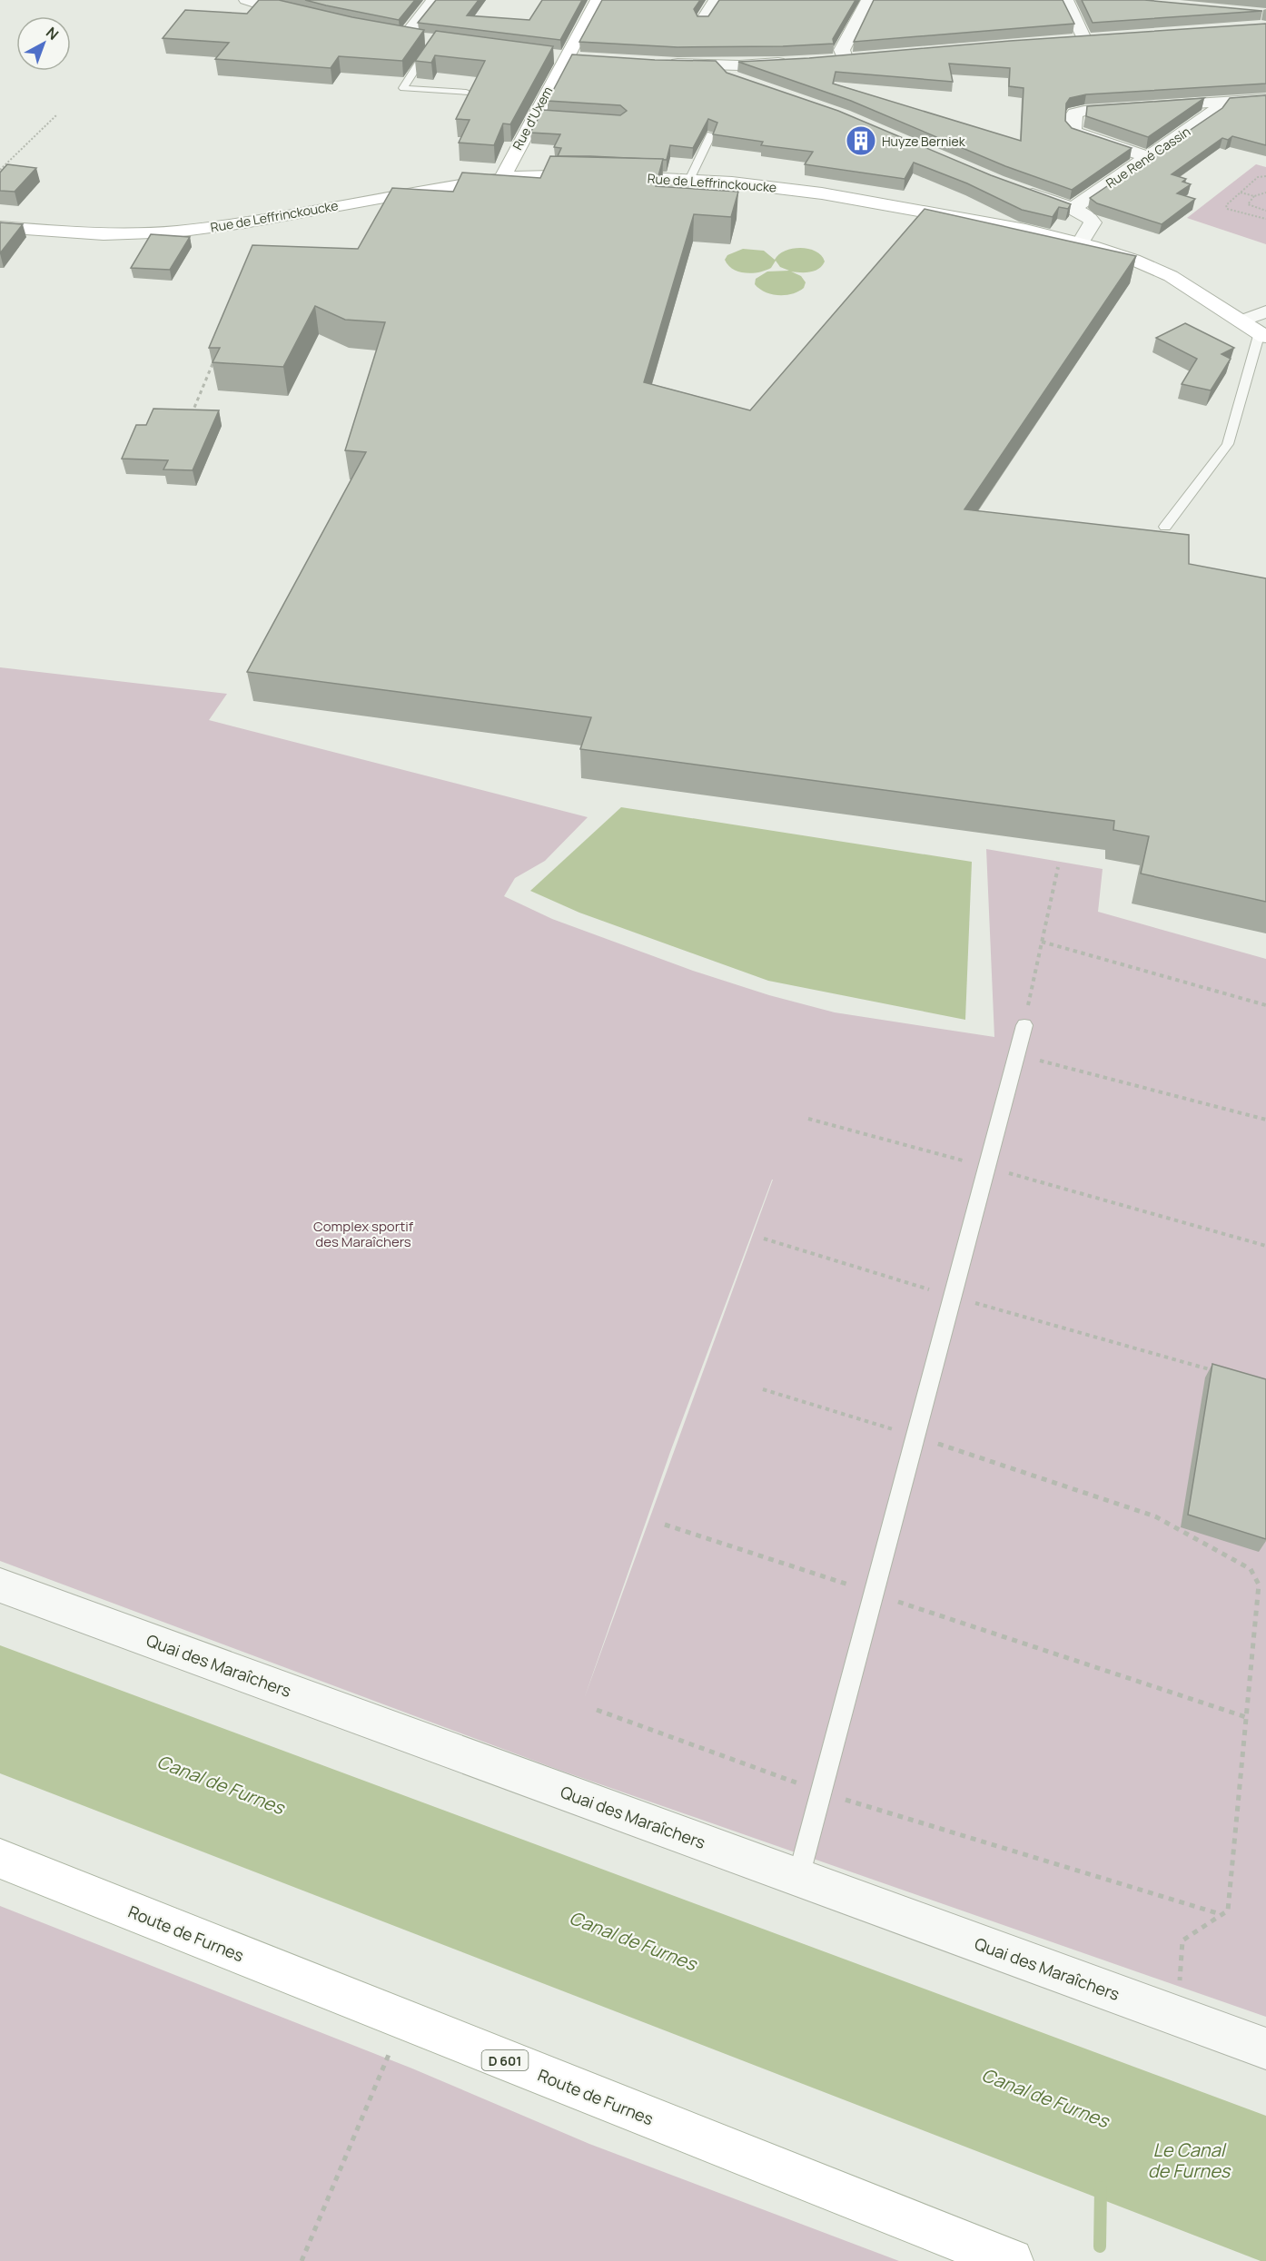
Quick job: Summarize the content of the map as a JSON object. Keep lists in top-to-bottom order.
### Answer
{
  "streets": {
    "main road": [
      "Rue d'Uxem",
      "Rue de Leffrinckoucke",
      "Route de Furnes",
      "D 601"
    ],
    "street": ["Rue René Cassin", "Quai des Maraîchers"]
  },
  "crossings": [
    ["Rue d'Uxem", "Rue de Leffrinckoucke"]
  ],
  "water": ["Canal de Furnes", "Le Canal de Furnes"],
  "parks": ["Complex sportif des Maraîchers"],
  "places": {
    "building": ["Huyze Berniek"]
  },
  "north": "top right"
}
